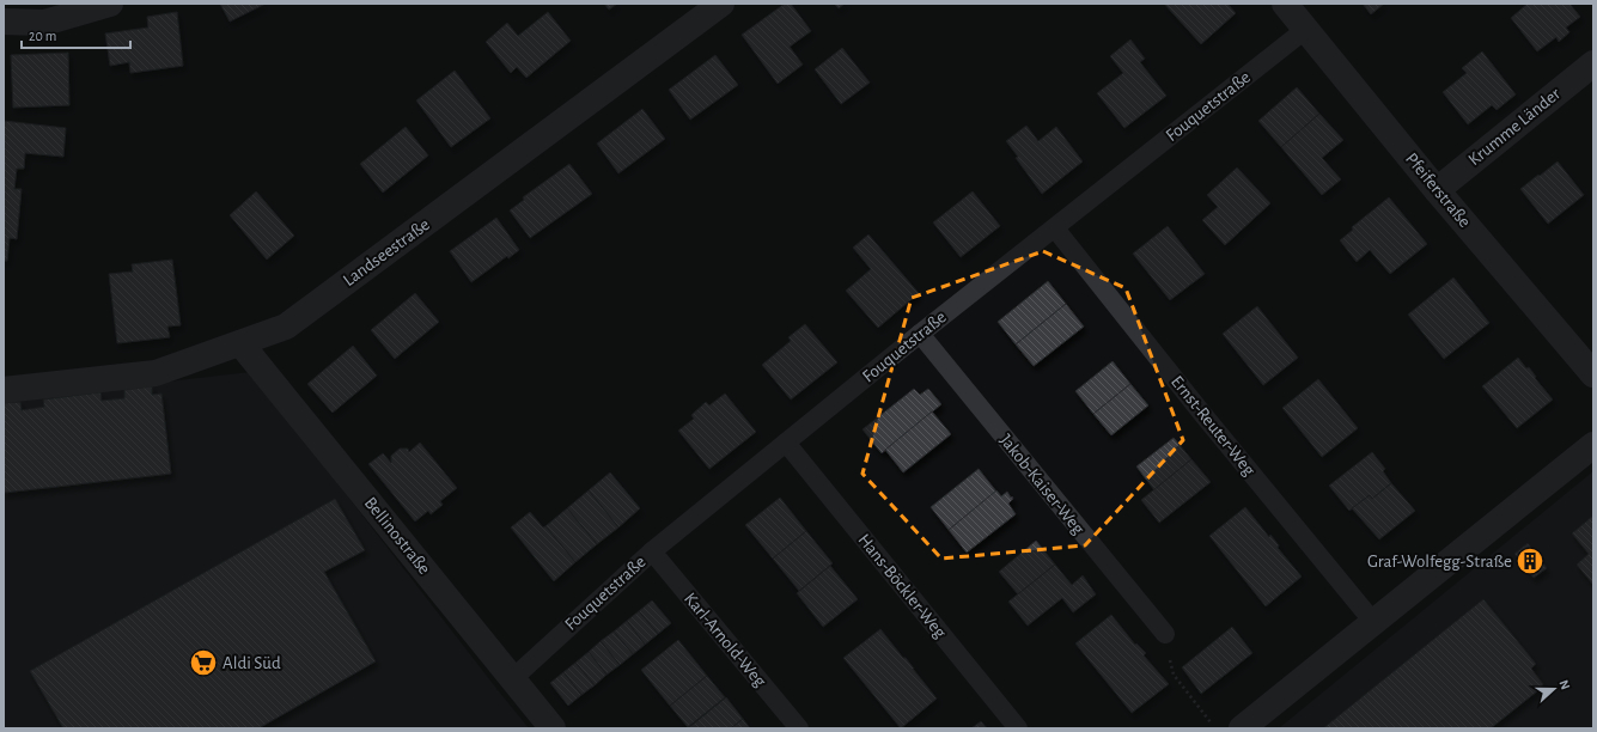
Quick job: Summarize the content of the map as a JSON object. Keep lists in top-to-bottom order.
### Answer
{
  "streets": {
    "street": [
      "Krumme Länder",
      "Pfeiferstraße",
      "Landseestraße",
      "Bellinostraße"
    ],
    "lane": [
      "Fouquetstraße",
      "Ernst-Reuter-Weg",
      "Jakob-Kaiser-Weg",
      "Hans-Böckler-Weg",
      "Karl-Arnold-Weg"
    ]
  },
  "crossings": [
    ["Fouquetstraße", "Pfeiferstraße"],
    ["Fouquetstraße", "Ernst-Reuter-Weg"],
    ["Fouquetstraße", "Jakob-Kaiser-Weg"],
    ["Fouquetstraße", "Bellinostraße"],
    ["Fouquetstraße", "Hans-Böckler-Weg"],
    ["Fouquetstraße", "Karl-Arnold-Weg"],
    ["Krumme Länder", "Pfeiferstraße"],
    ["Landseestraße", "Bellinostraße"]
  ],
  "places": {
    "building": ["Graf-Wolfegg-Straße"],
    "supermarket": ["Aldi Süd"]
  },
  "scale_bar": "20 m",
  "north": "right"
}
